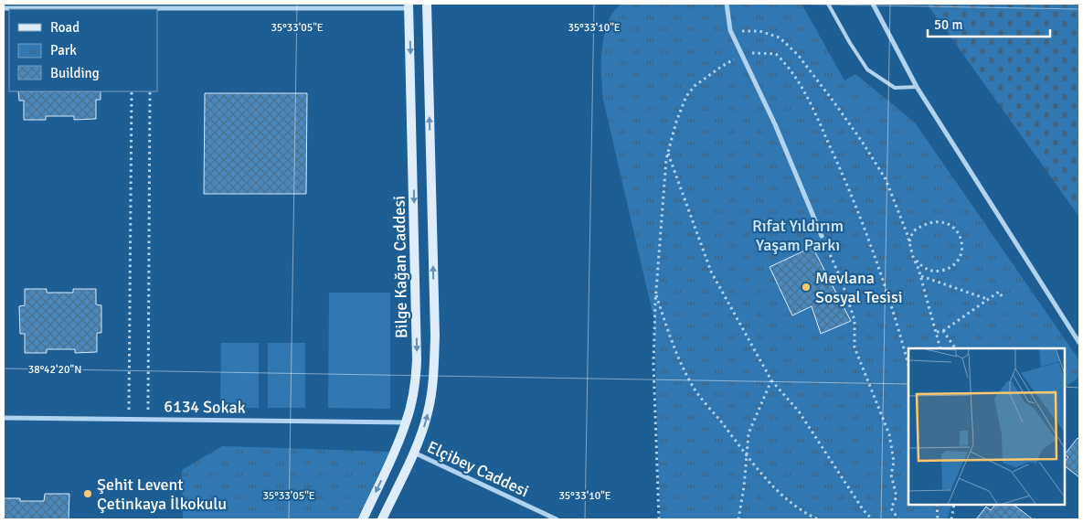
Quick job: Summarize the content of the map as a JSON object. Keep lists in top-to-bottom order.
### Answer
{
  "streets": {
    "street": ["Bilge Kağan Caddesi", "6134 Sokak", "Elçibey Caddesi"]
  },
  "crossings": [
    ["Bilge Kağan Caddesi", "6134 Sokak"],
    ["Bilge Kağan Caddesi", "Elçibey Caddesi"]
  ],
  "parks": ["Rıfat Yıldırım Yaşam Parkı"],
  "places": ["Mevlana Sosyal Tesisi", "Şehit Levent Çetinkaya İlkokulu"],
  "legend": ["Road", "Park", "Building"],
  "scale_bar": "50 m",
  "coordinates": ["35°33'05\"E", "35°33'10\"E", "38°42'20\"N"]
}
